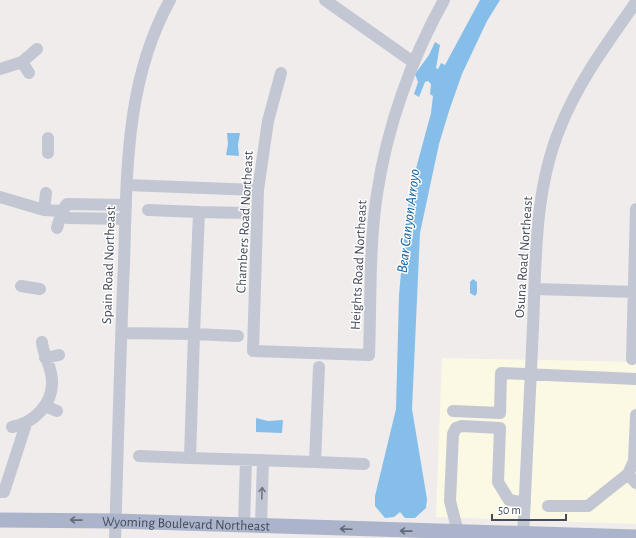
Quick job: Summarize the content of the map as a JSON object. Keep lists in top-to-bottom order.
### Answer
{
  "streets": {
    "main road": ["Wyoming Boulevard Northeast"],
    "street": [
      "Chambers Road Northeast",
      "Osuna Road Northeast",
      "Spain Road Northeast",
      "Heights Road Northeast"
    ]
  },
  "crossings": [
    ["Chambers Road Northeast", "Heights Road Northeast"],
    ["Osuna Road Northeast", "Wyoming Boulevard Northeast"],
    ["Spain Road Northeast", "Wyoming Boulevard Northeast"]
  ],
  "one_way": ["Wyoming Boulevard Northeast"],
  "water": ["Bear Canyon Arroyo"],
  "scale_bar": "50 m"
}
